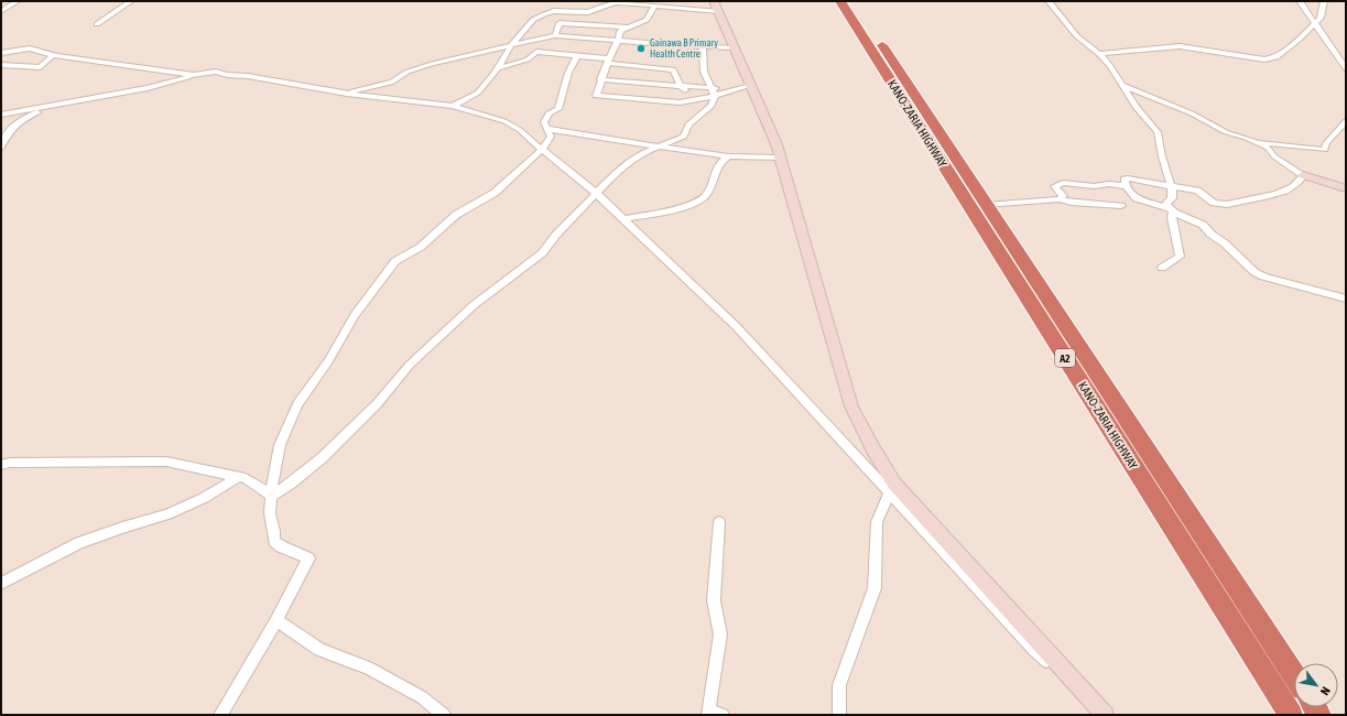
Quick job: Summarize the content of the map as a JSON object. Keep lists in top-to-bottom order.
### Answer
{
  "streets": {
    "highway": ["KANO-ZARIA HIGHWAY", "A2"]
  },
  "places": ["Gainawa B Primary Health Centre"],
  "north": "bottom right"
}
